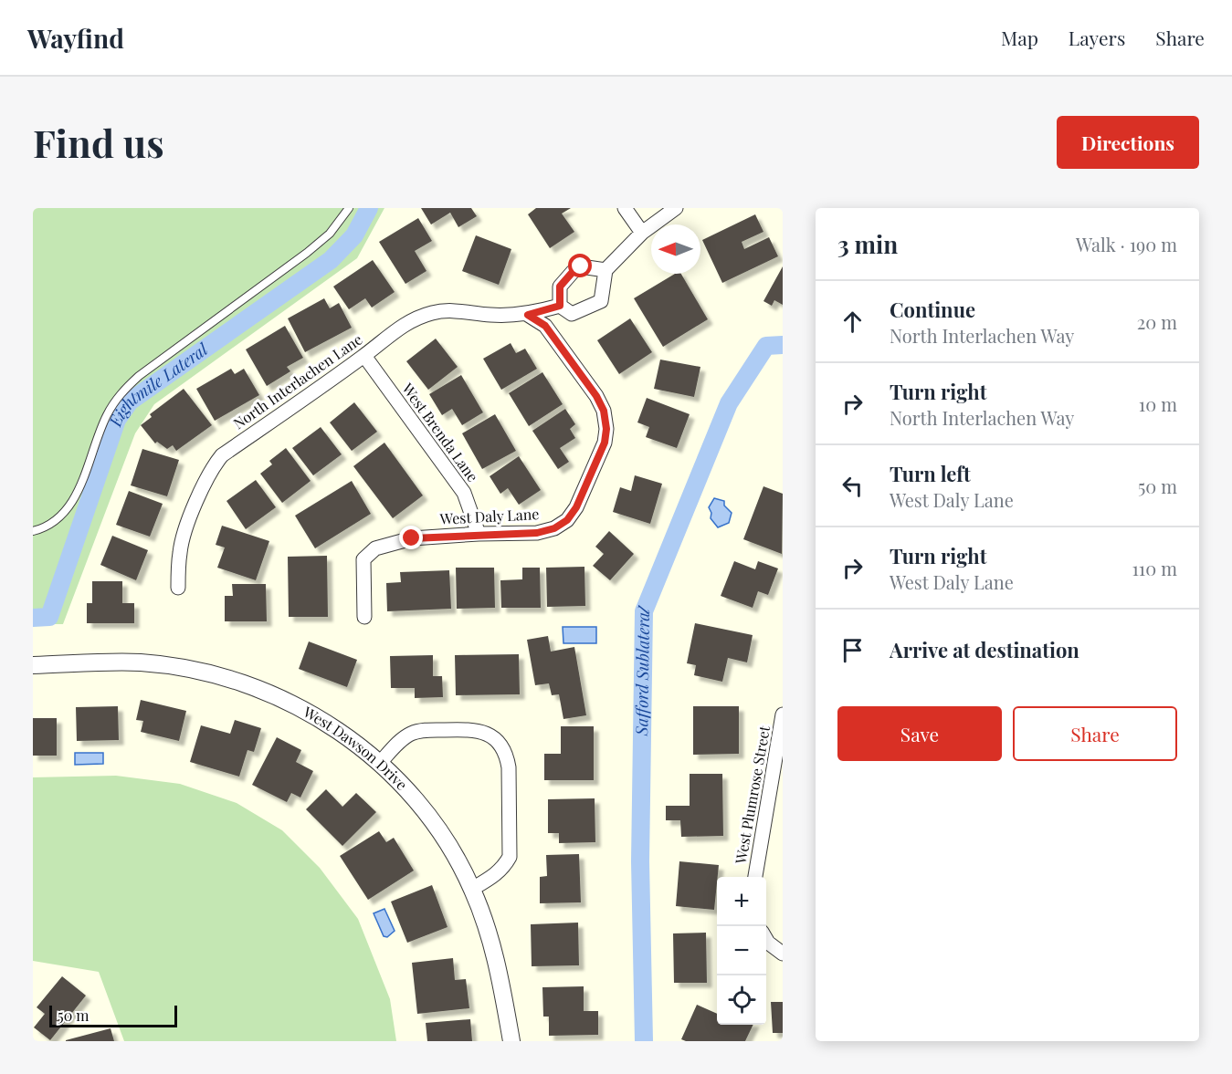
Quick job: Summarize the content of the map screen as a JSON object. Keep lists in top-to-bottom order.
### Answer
{
  "streets": {
    "street": [
      "North Interlachen Lane",
      "West Brenda Lane",
      "West Daly Lane",
      "West Dawson Drive",
      "West Plumrose Street"
    ]
  },
  "crossings": [
    ["North Interlachen Lane", "West Brenda Lane"],
    ["North Interlachen Lane", "West Daly Lane"],
    ["West Brenda Lane", "West Daly Lane"]
  ],
  "water": ["Eightmile Lateral", "Safford Sublateral"],
  "scale_bar": "50 m",
  "north": "left",
  "page": {
    "header": "Wayfind",
    "nav": ["Map", "Layers", "Share"],
    "buttons": [
      "Directions",
      ["Save", "Share"]
    ],
    "title": "Find us",
    "heading": ["3 min", "Walk · 190 m"],
    "list": [
      ["Continue", "North Interlachen Way", "20 m"],
      ["Turn right", "North Interlachen Way", "10 m"],
      ["Turn left", "West Daly Lane", "50 m"],
      ["Turn right", "West Daly Lane", "110 m"],
      "Arrive at destination"
    ],
    "map_buttons": ["+", "−"],
    "scale": "50 m"
  }
}
